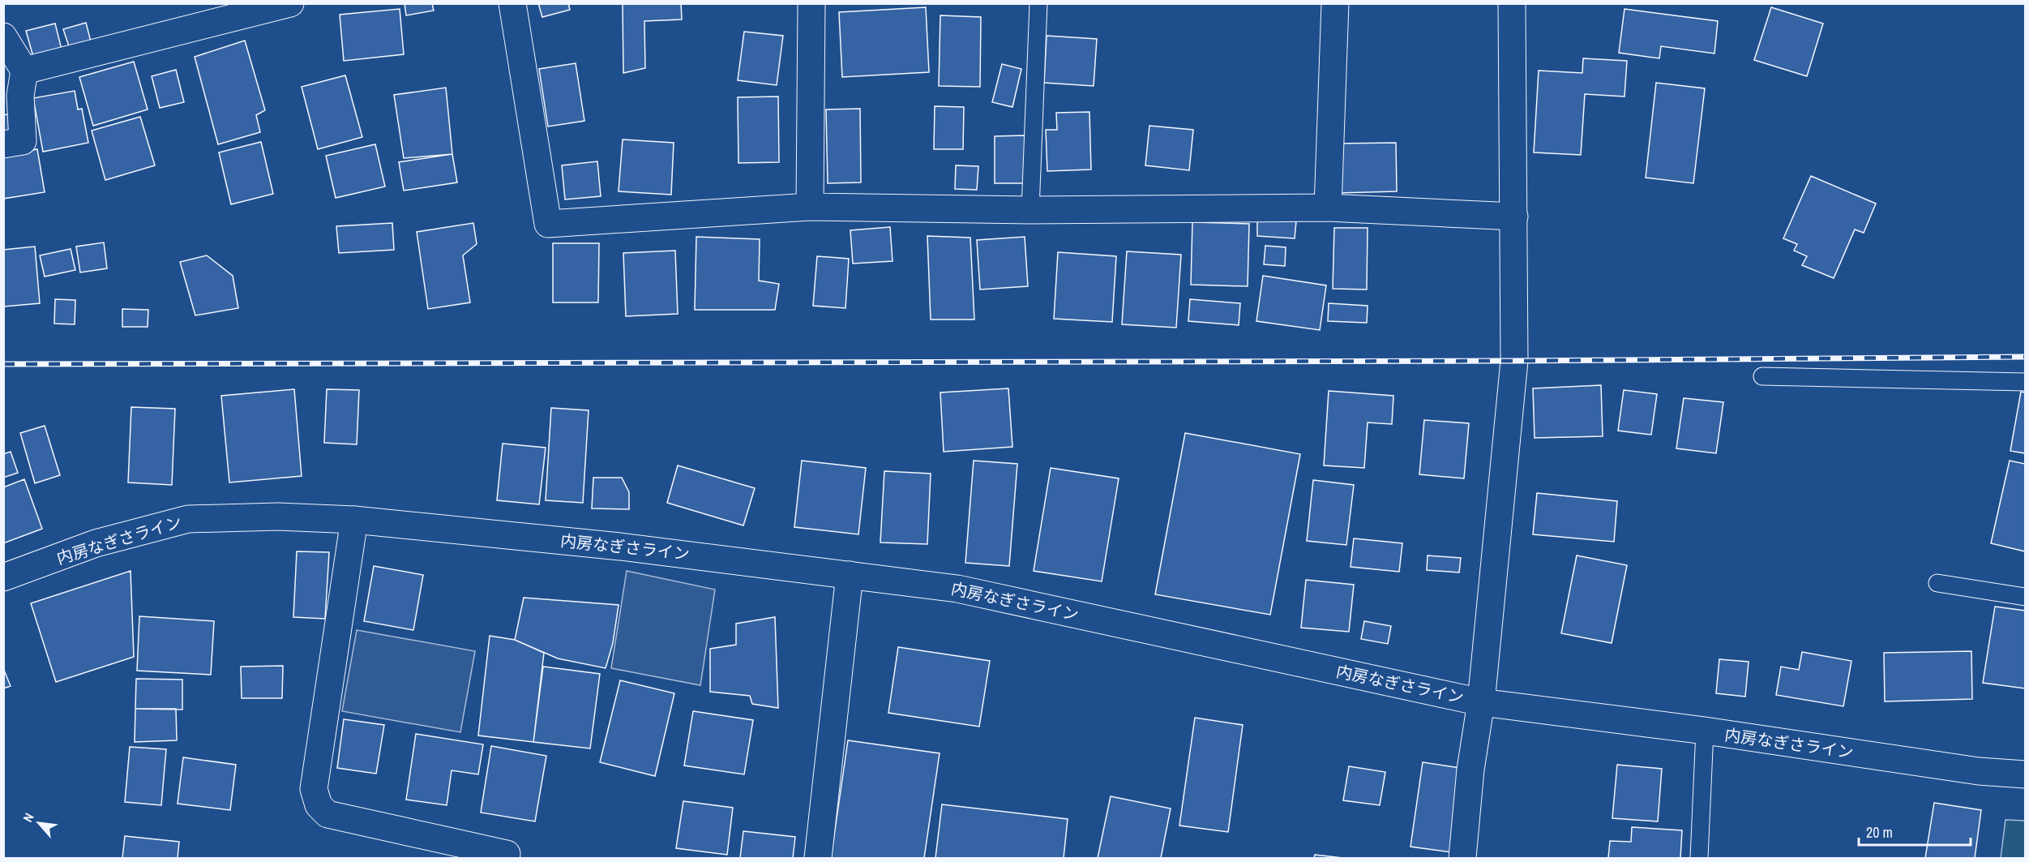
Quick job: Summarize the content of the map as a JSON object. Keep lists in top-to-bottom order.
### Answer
{
  "streets": {
    "street": ["内房なぎさライン"]
  },
  "scale_bar": "20 m",
  "north": "top left"
}
